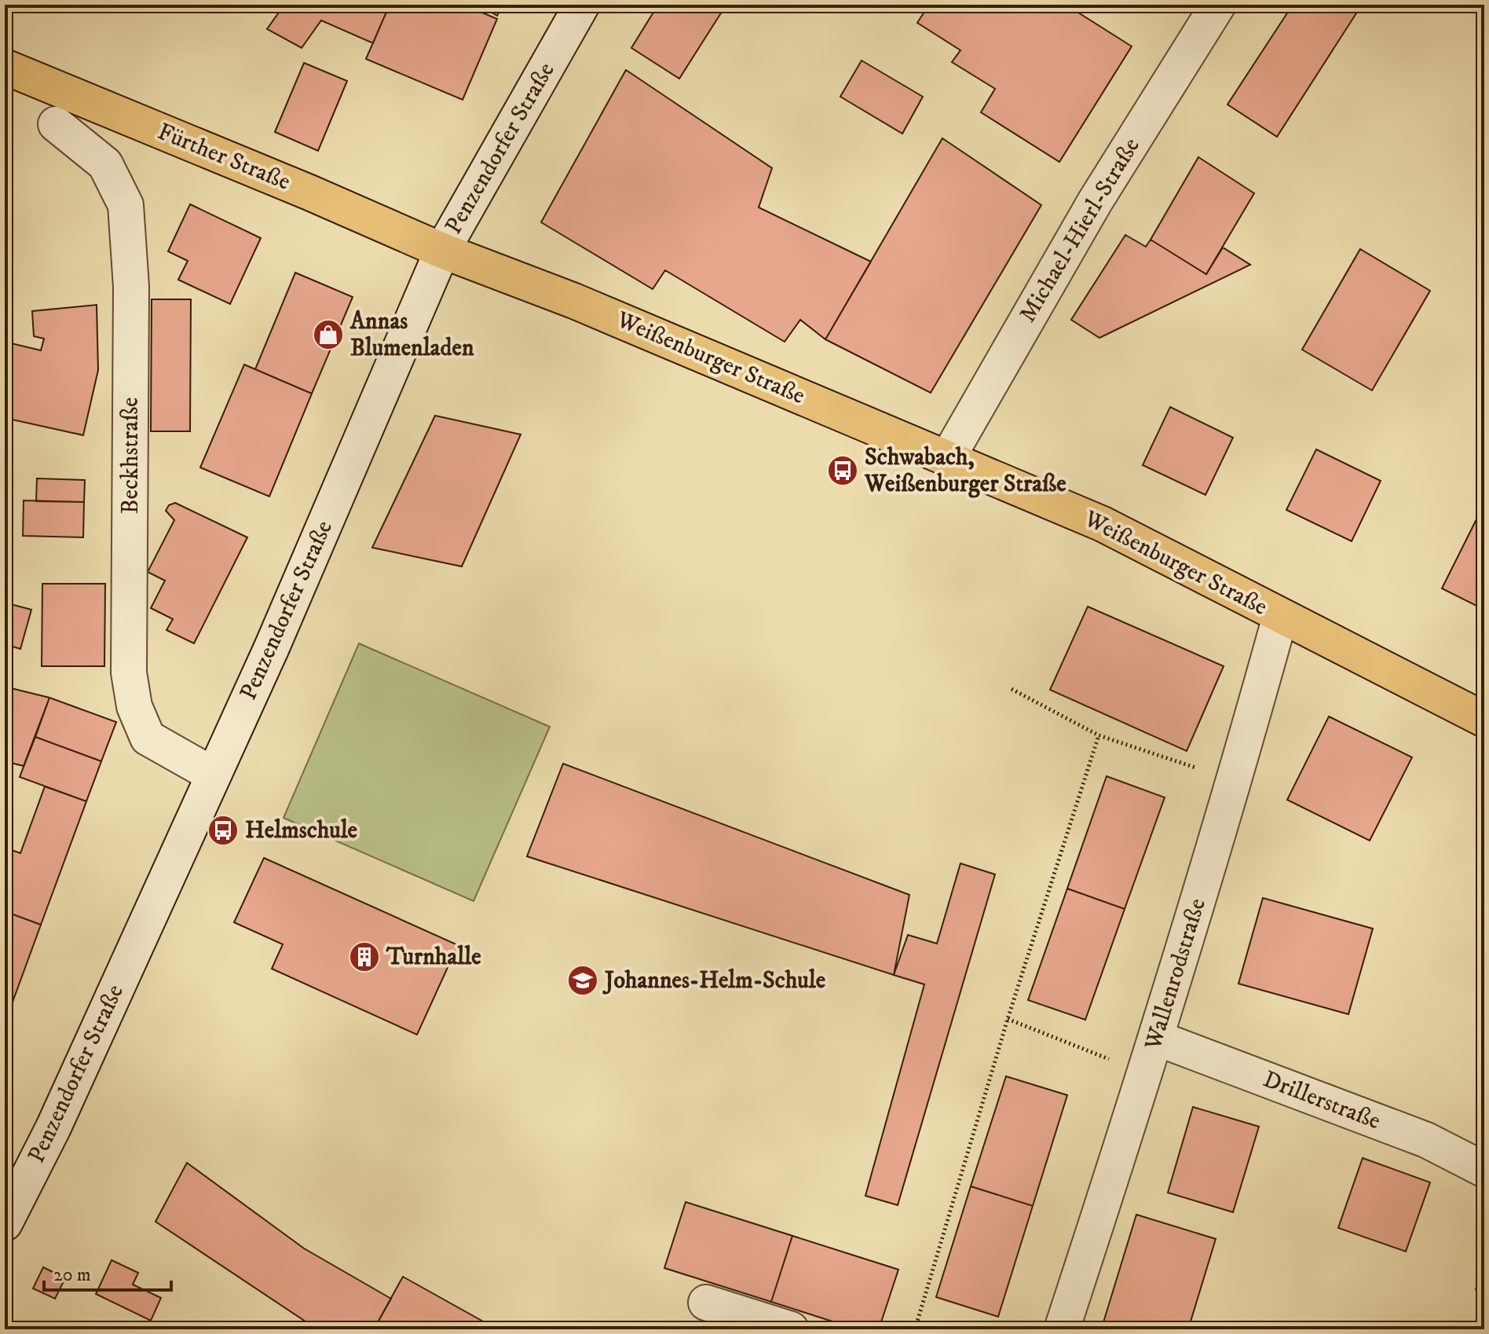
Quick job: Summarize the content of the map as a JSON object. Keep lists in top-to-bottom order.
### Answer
{
  "streets": {
    "main road": ["Fürther Straße", "Weißenburger Straße"],
    "street": [
      "Penzendorfer Straße",
      "Michael-Hierl-Straße",
      "Beckhstraße",
      "Wallenrodstraße",
      "Drillerstraße"
    ]
  },
  "crossings": [
    ["Penzendorfer Straße", "Fürther Straße"],
    ["Penzendorfer Straße", "Weißenburger Straße"],
    ["Penzendorfer Straße", "Beckhstraße"],
    ["Fürther Straße", "Weißenburger Straße"],
    ["Michael-Hierl-Straße", "Weißenburger Straße"],
    ["Weißenburger Straße", "Wallenrodstraße"],
    ["Wallenrodstraße", "Drillerstraße"]
  ],
  "places": {
    "shop": ["Annas Blumenladen"],
    "bus stop": ["Schwabach, Weißenburger Straße", "Helmschule"],
    "building": ["Turnhalle"],
    "school or university": ["Johannes-Helm-Schule"]
  },
  "scale_bar": "20 m"
}
